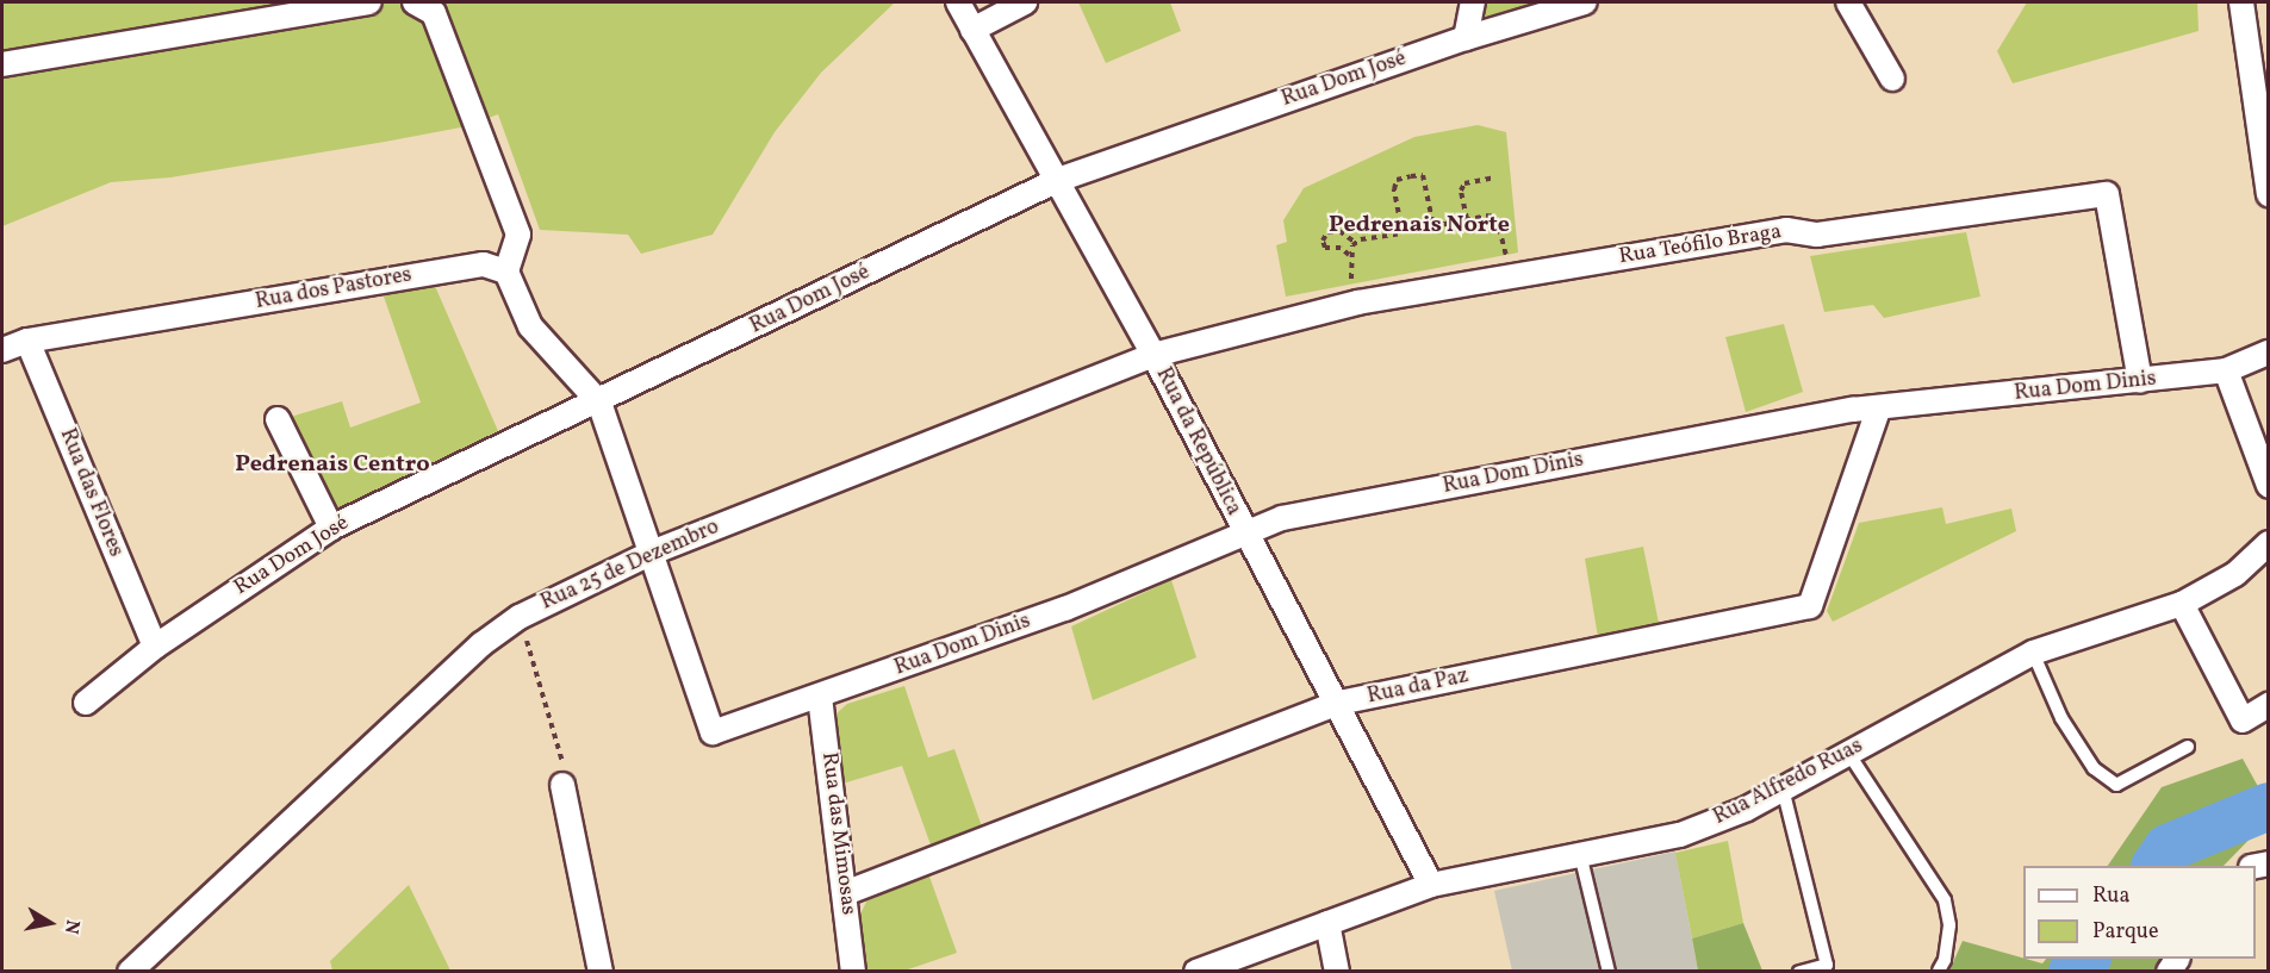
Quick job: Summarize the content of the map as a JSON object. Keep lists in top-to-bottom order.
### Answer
{
  "streets": {
    "street": [
      "Rua Dom José",
      "Rua Teófilo Braga",
      "Rua dos Pastores",
      "Rua Dom Dinis",
      "Rua da República",
      "Rua das Flores",
      "Rua 25 de Dezembro",
      "Rua da Paz",
      "Rua Alfredo Ruas",
      "Rua das Mimosas"
    ]
  },
  "crossings": [
    ["Rua Dom José", "Rua da República"],
    ["Rua Dom José", "Rua das Flores"],
    ["Rua Teófilo Braga", "Rua Dom Dinis"],
    ["Rua Teófilo Braga", "Rua da República"],
    ["Rua Teófilo Braga", "Rua 25 de Dezembro"],
    ["Rua dos Pastores", "Rua das Flores"],
    ["Rua Dom Dinis", "Rua da República"],
    ["Rua Dom Dinis", "Rua 25 de Dezembro"],
    ["Rua Dom Dinis", "Rua da Paz"],
    ["Rua Dom Dinis", "Rua das Mimosas"],
    ["Rua da República", "Rua 25 de Dezembro"],
    ["Rua da República", "Rua da Paz"],
    ["Rua da República", "Rua Alfredo Ruas"],
    ["Rua da Paz", "Rua das Mimosas"]
  ],
  "districts": ["Pedrenais Norte", "Pedrenais Centro"],
  "legend": ["Rua", "Parque"],
  "north": "right"
}
